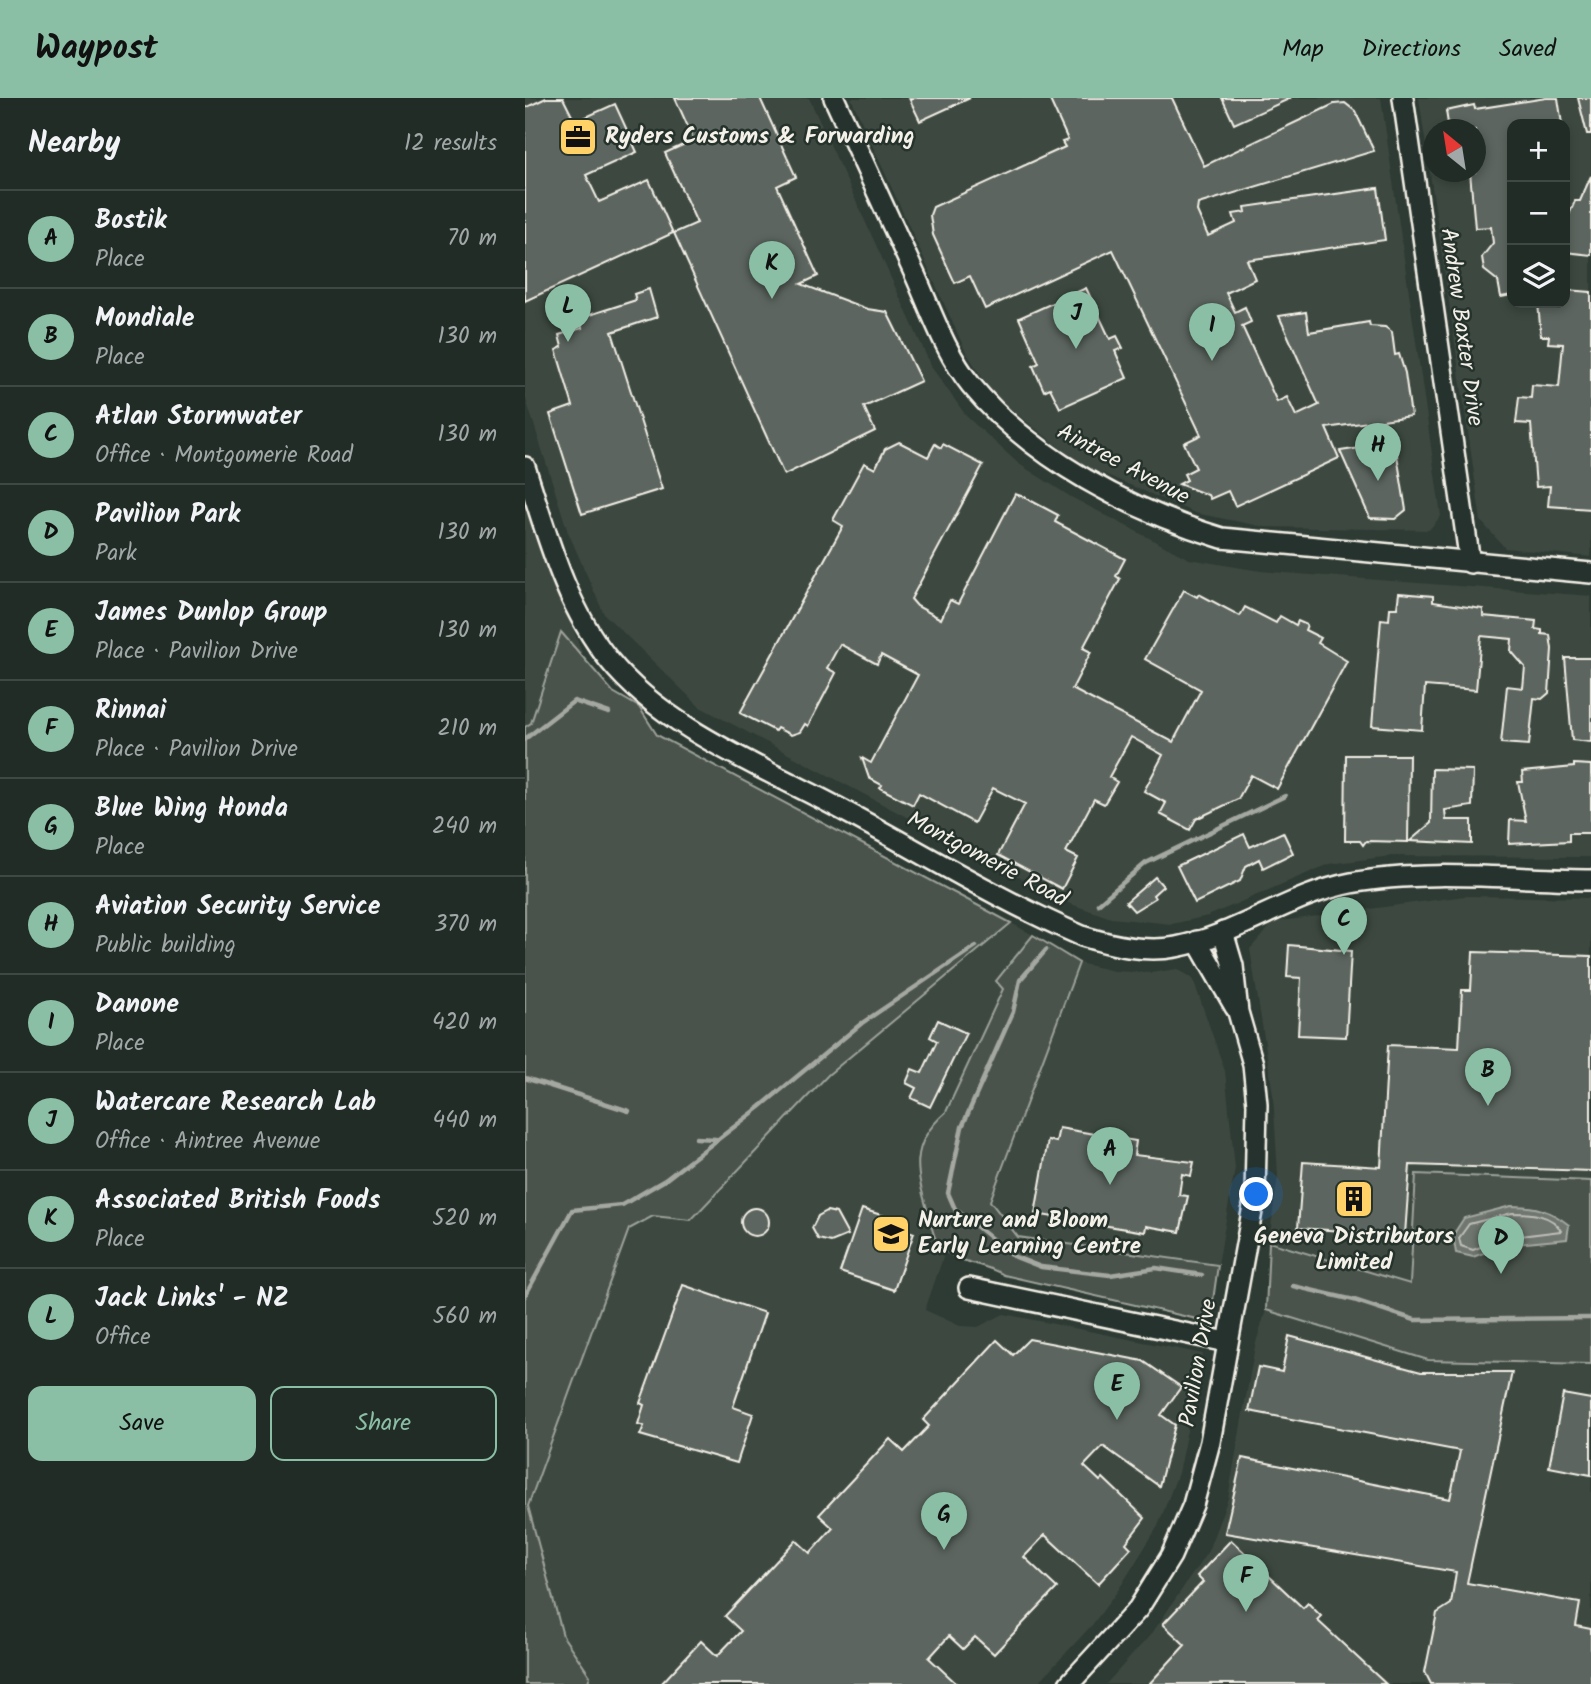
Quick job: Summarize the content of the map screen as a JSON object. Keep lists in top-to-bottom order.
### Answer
{
  "streets": {
    "street": [
      "Andrew Baxter Drive",
      "Aintree Avenue",
      "Montgomerie Road",
      "Pavilion Drive"
    ]
  },
  "crossings": [
    ["Andrew Baxter Drive", "Aintree Avenue"],
    ["Montgomerie Road", "Pavilion Drive"]
  ],
  "places": {
    "office": ["Ryders Customs & Forwarding"],
    "building": ["Geneva Distributors Limited"],
    "school or university": ["Nurture and Bloom Early Learning Centre"]
  },
  "north": "top left",
  "page": {
    "header": "Waypost",
    "nav": ["Map", "Directions", "Saved"],
    "heading": ["Nearby", "12 results"],
    "map_buttons": ["+", "−"],
    "list": [
      {
        "mark": "A",
        "name": "Bostik",
        "note": "Place",
        "value": "70 m"
      },
      {
        "mark": "B",
        "name": "Mondiale",
        "note": "Place",
        "value": "130 m"
      },
      {
        "mark": "C",
        "name": "Atlan Stormwater",
        "note": "Office · Montgomerie Road",
        "value": "130 m"
      },
      {
        "mark": "D",
        "name": "Pavilion Park",
        "note": "Park",
        "value": "130 m"
      },
      {
        "mark": "E",
        "name": "James Dunlop Group",
        "note": "Place · Pavilion Drive",
        "value": "130 m"
      },
      {
        "mark": "F",
        "name": "Rinnai",
        "note": "Place · Pavilion Drive",
        "value": "210 m"
      },
      {
        "mark": "G",
        "name": "Blue Wing Honda",
        "note": "Place",
        "value": "240 m"
      },
      {
        "mark": "H",
        "name": "Aviation Security Service",
        "note": "Public building",
        "value": "370 m"
      },
      {
        "mark": "I",
        "name": "Danone",
        "note": "Place",
        "value": "420 m"
      },
      {
        "mark": "J",
        "name": "Watercare Research Lab",
        "note": "Office · Aintree Avenue",
        "value": "440 m"
      },
      {
        "mark": "K",
        "name": "Associated British Foods",
        "note": "Place",
        "value": "520 m"
      },
      {
        "mark": "L",
        "name": "Jack Links' - NZ",
        "note": "Office",
        "value": "560 m"
      }
    ],
    "pins": [
      "K",
      "L",
      "J",
      "I",
      "H",
      "C",
      "B",
      "A",
      "D",
      "E",
      "G",
      "F"
    ],
    "buttons": ["Save", "Share"]
  }
}
